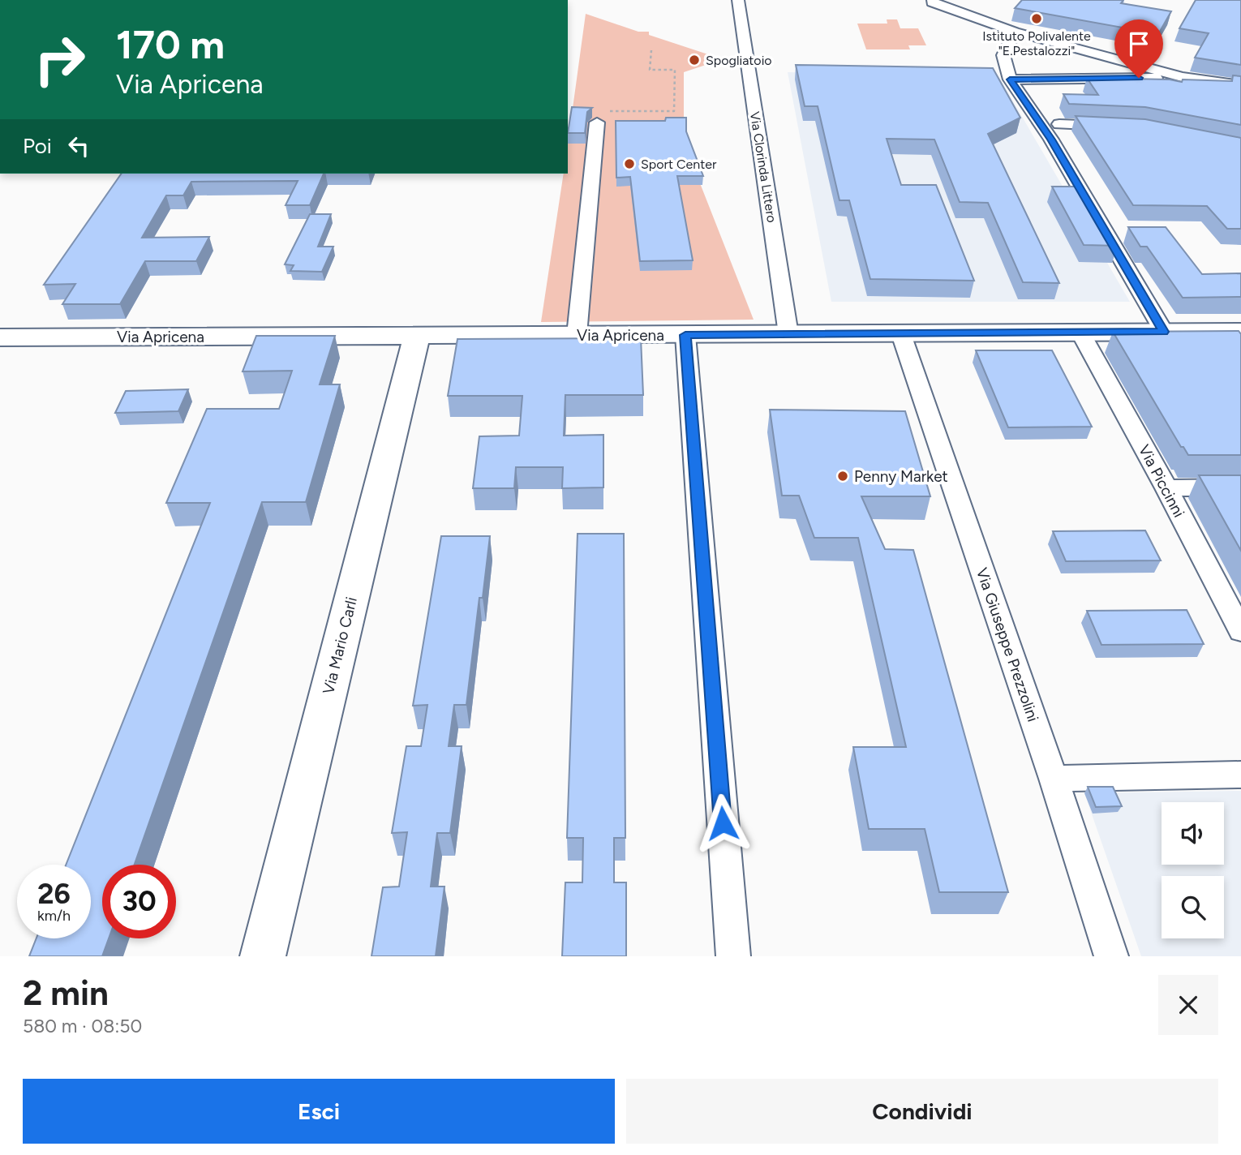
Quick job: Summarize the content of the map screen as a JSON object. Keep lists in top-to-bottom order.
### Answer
{
  "streets": {
    "main road": ["Via Apricena", "Via Mario Carli"],
    "street": ["Via Clorinda Littero", "Via Piccinni", "Via Giuseppe Prezzolini"]
  },
  "crossings": [
    ["Via Clorinda Littero", "Via Apricena"],
    ["Via Apricena", "Via Piccinni"],
    ["Via Apricena", "Via Giuseppe Prezzolini"],
    ["Via Apricena", "Via Mario Carli"]
  ],
  "places": [
    "Istituto Polivalente \"E.Pestalozzi\"",
    "Spogliatoio",
    "Sport Center",
    "Penny Market"
  ],
  "page": {
    "turn": ["170 m", "Via Apricena"],
    "then": "Poi",
    "speed": "26 km/h",
    "limit": "30",
    "heading": ["2 min", "580 m · 08:50"],
    "buttons": ["Esci", "Condividi"]
  }
}
